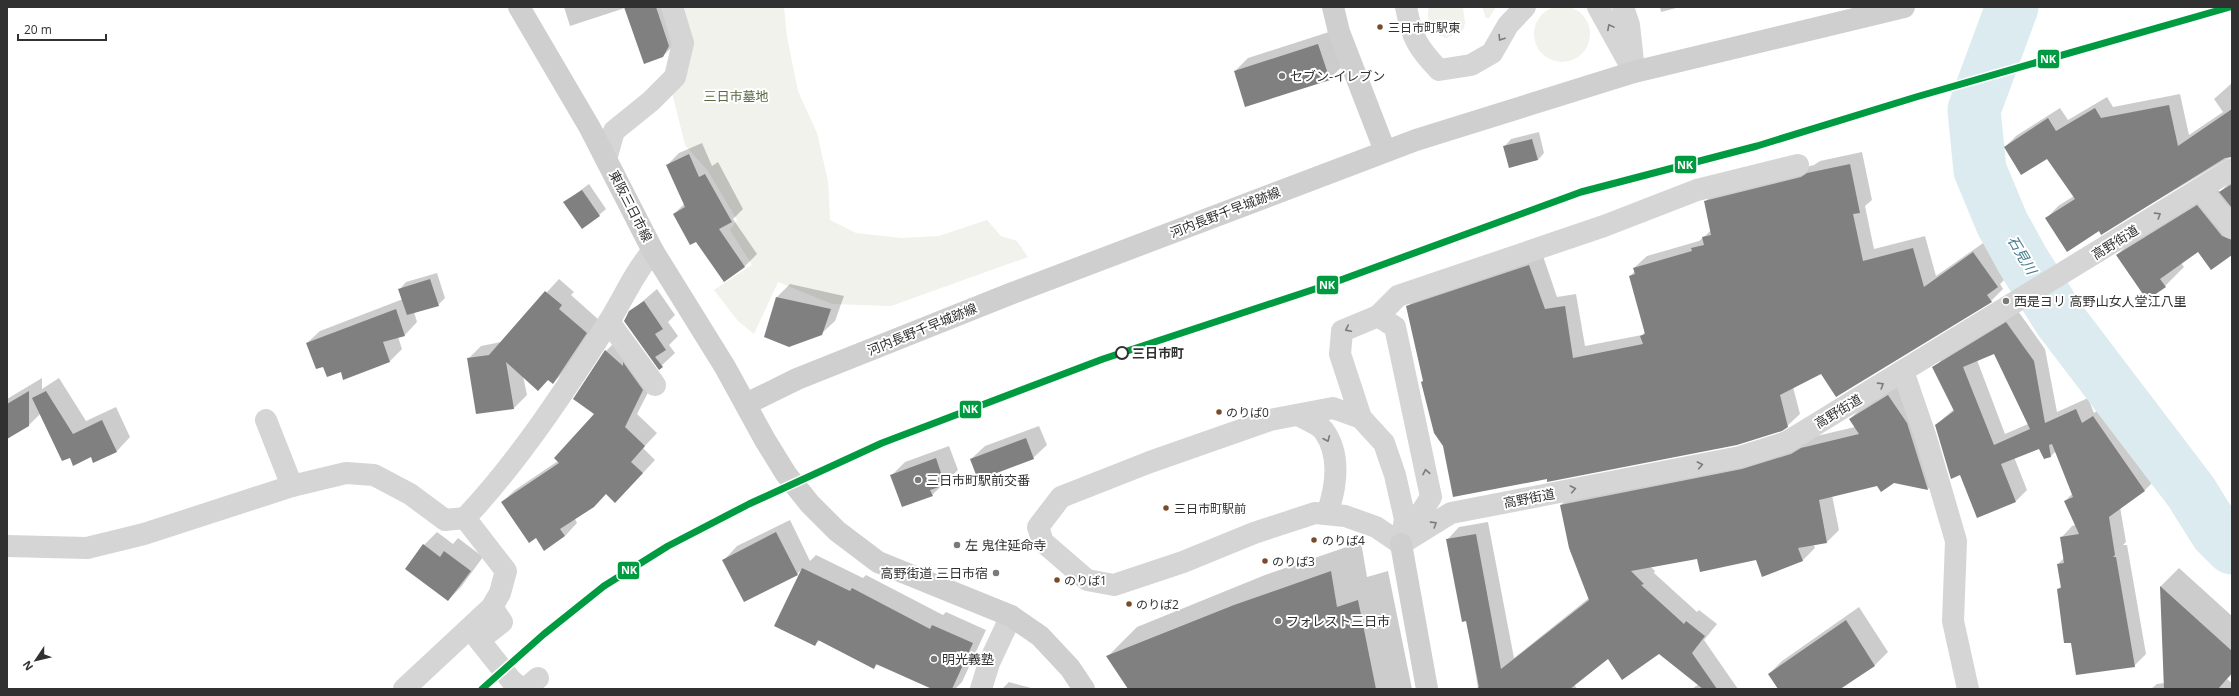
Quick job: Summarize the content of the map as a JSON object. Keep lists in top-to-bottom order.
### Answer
{
  "streets": {
    "main road": ["東阪三日市線", "河内長野千早城跡線"],
    "street": ["高野街道"]
  },
  "crossings": [
    ["東阪三日市線", "河内長野千早城跡線"]
  ],
  "one_way": ["高野街道"],
  "water": ["石見川"],
  "parks": ["三日市墓地"],
  "places": [
    "三日市町駅東",
    "セブン-イレブン",
    "西是ヨリ 高野山女人堂江八里",
    "三日市町",
    "のりば0",
    "三日市町駅前交番",
    "三日市町駅前",
    "のりば4",
    "左 鬼住延命寺",
    "のりば3",
    "高野街道 三日市宿",
    "のりば1",
    "のりば2",
    "フォレスト三日市",
    "明光義塾"
  ],
  "lines": ["transit line NK"],
  "scale_bar": "20 m",
  "north": "bottom left"
}
